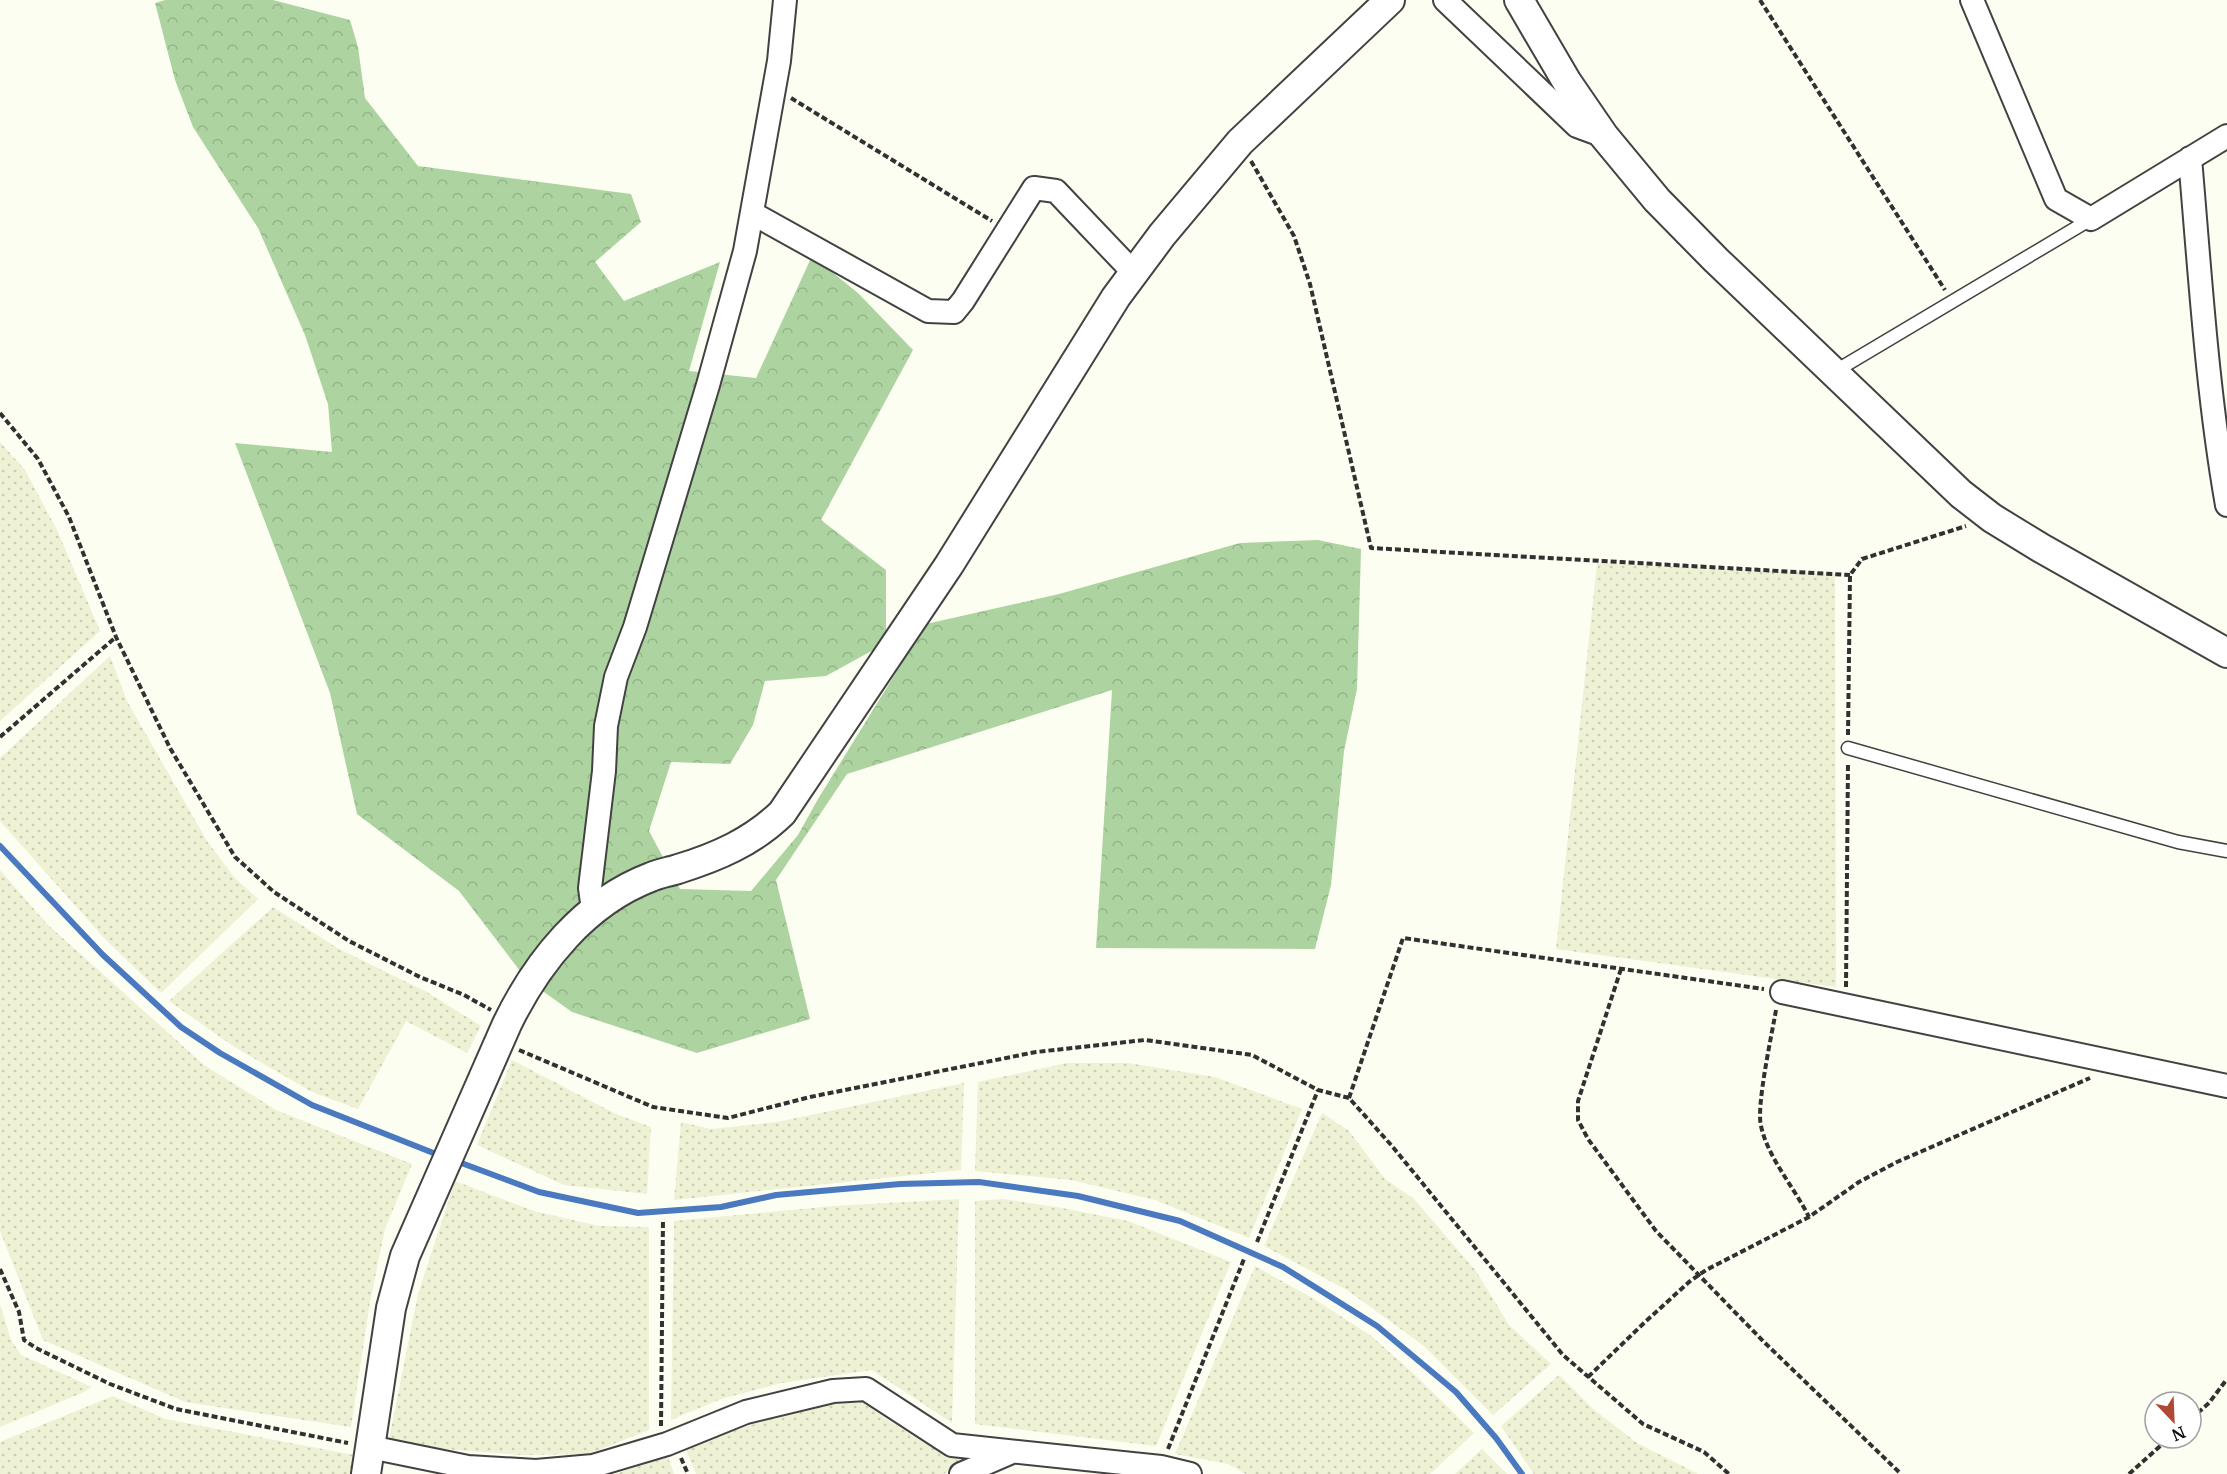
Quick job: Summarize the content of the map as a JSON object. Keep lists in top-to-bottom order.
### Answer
{
  "north": "bottom right"
}
